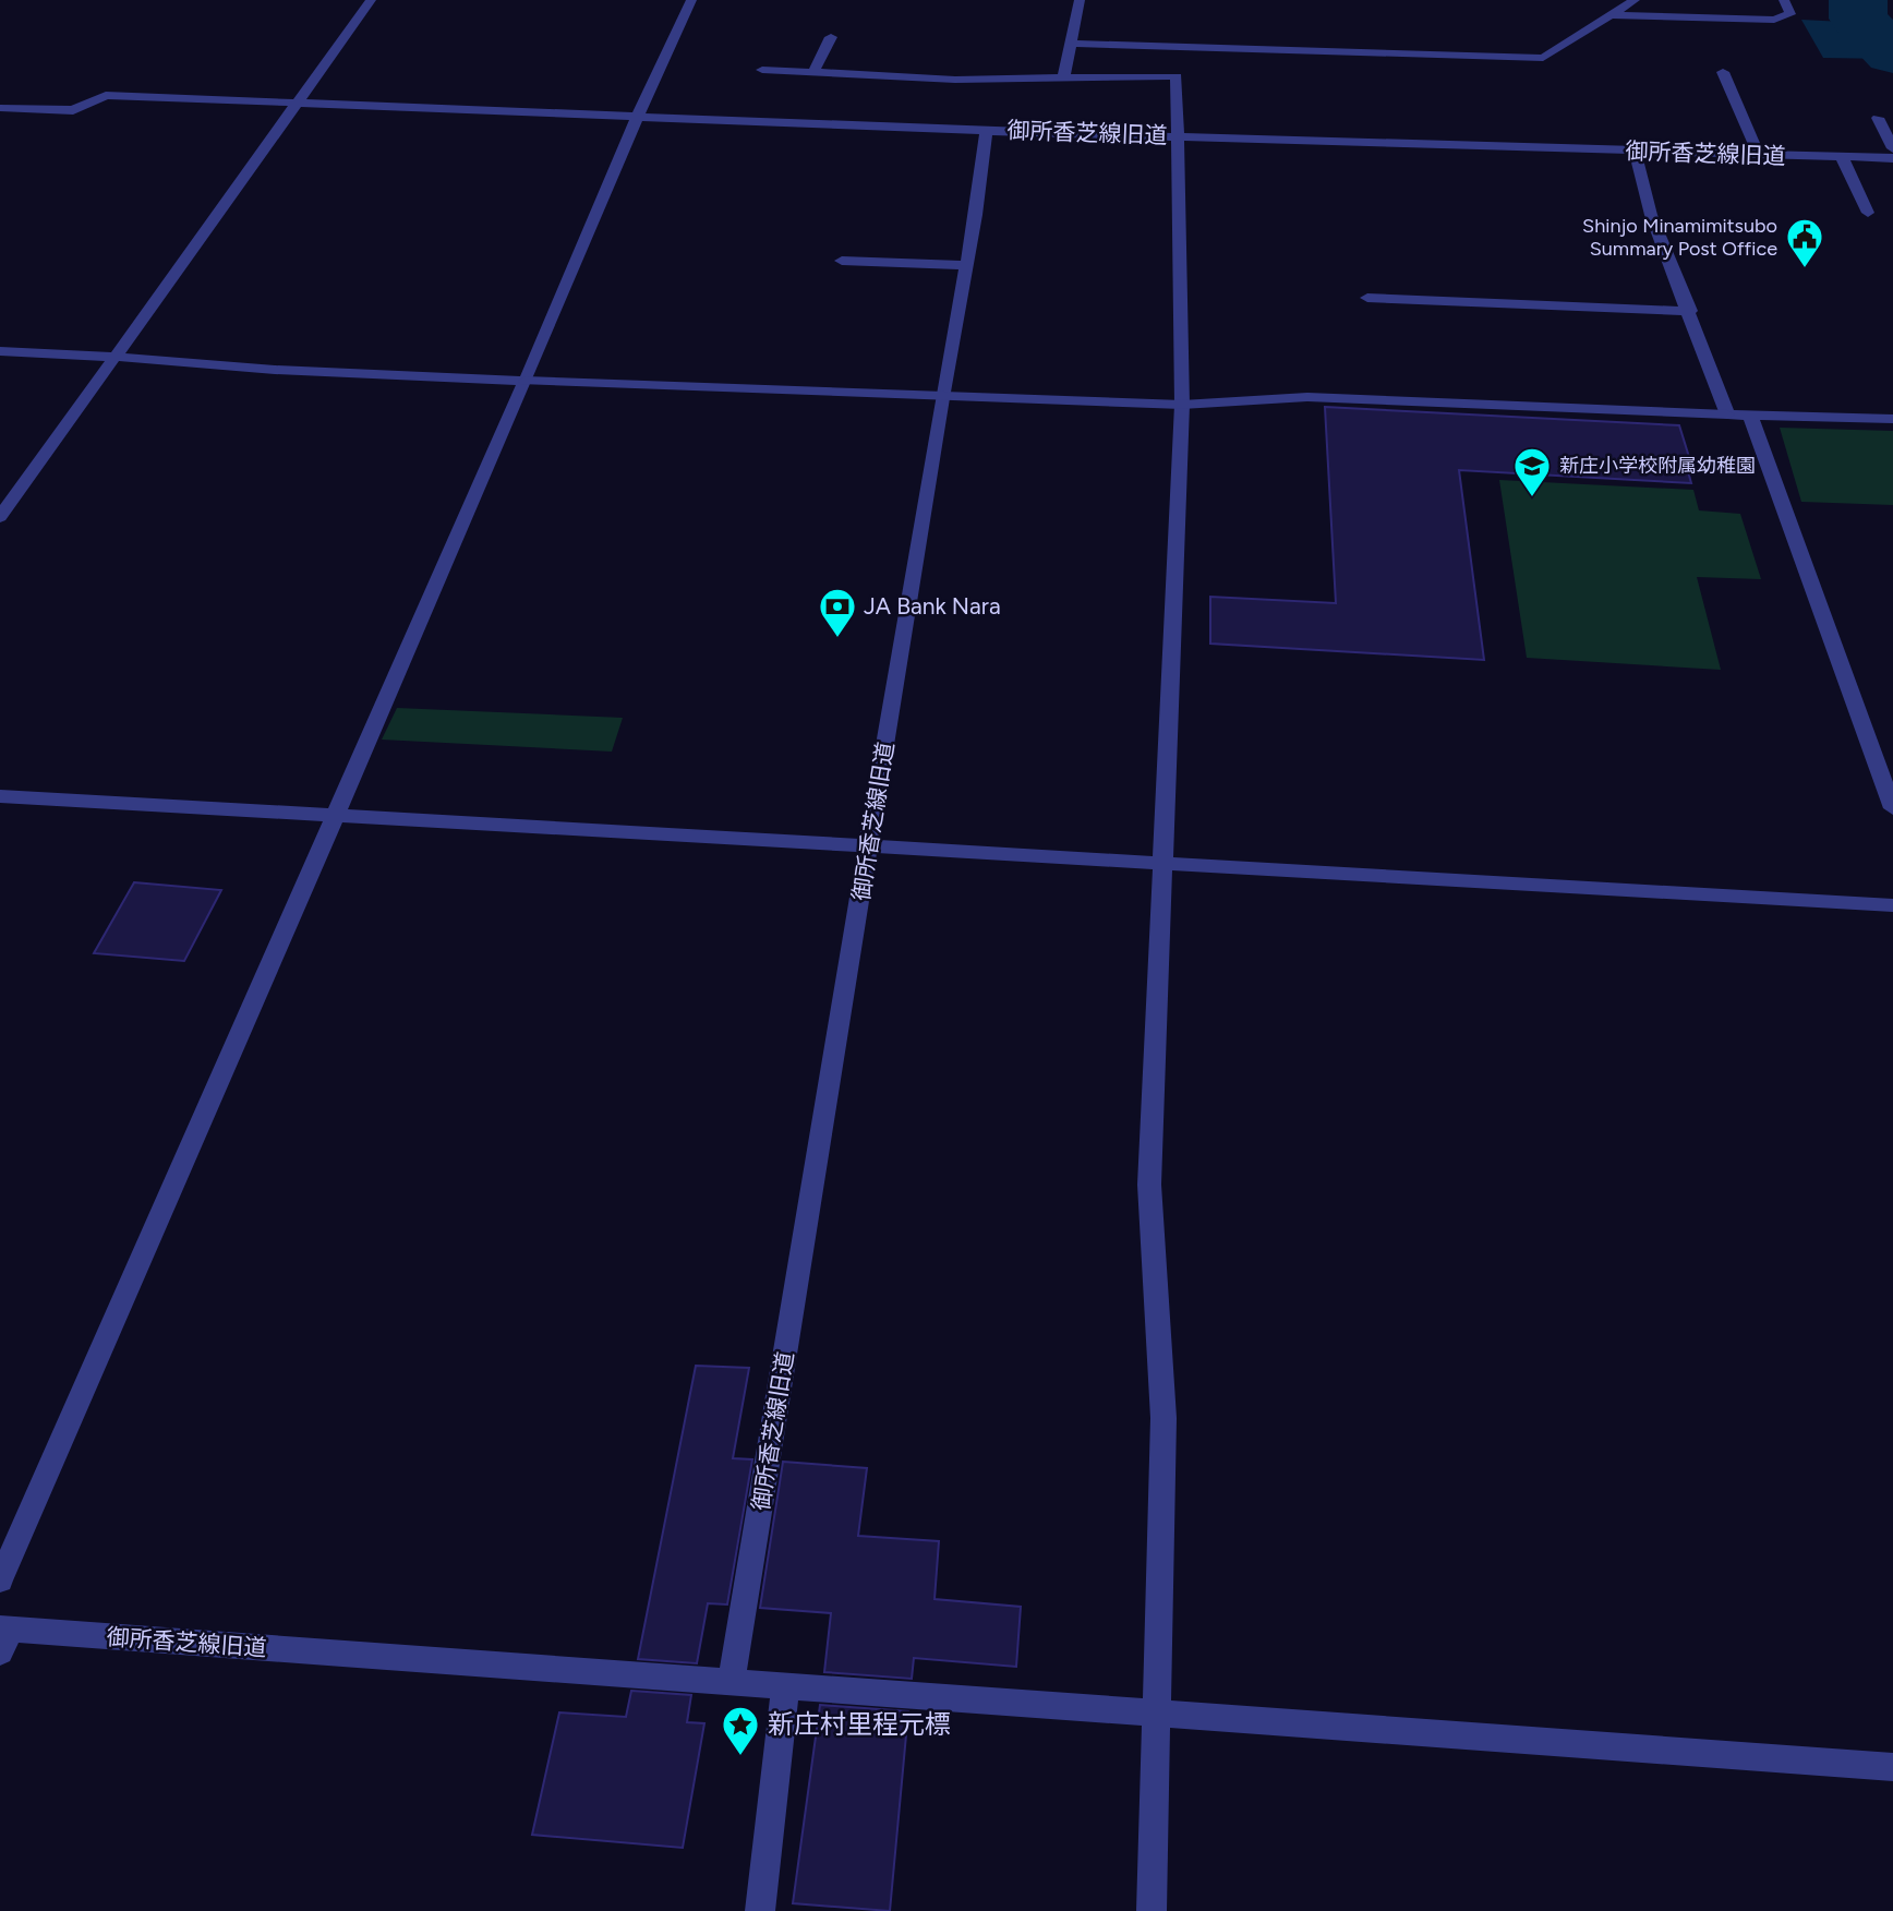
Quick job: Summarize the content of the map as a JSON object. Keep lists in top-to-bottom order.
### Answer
{
  "streets": {
    "street": ["御所香芝線旧道"]
  },
  "places": {
    "public building": ["Shinjo Minamimitsubo Summary Post Office"],
    "school or university": ["新庄小学校附属幼稚園"],
    "bank": ["JA Bank Nara"],
    "place": ["新庄村里程元標"]
  }
}
